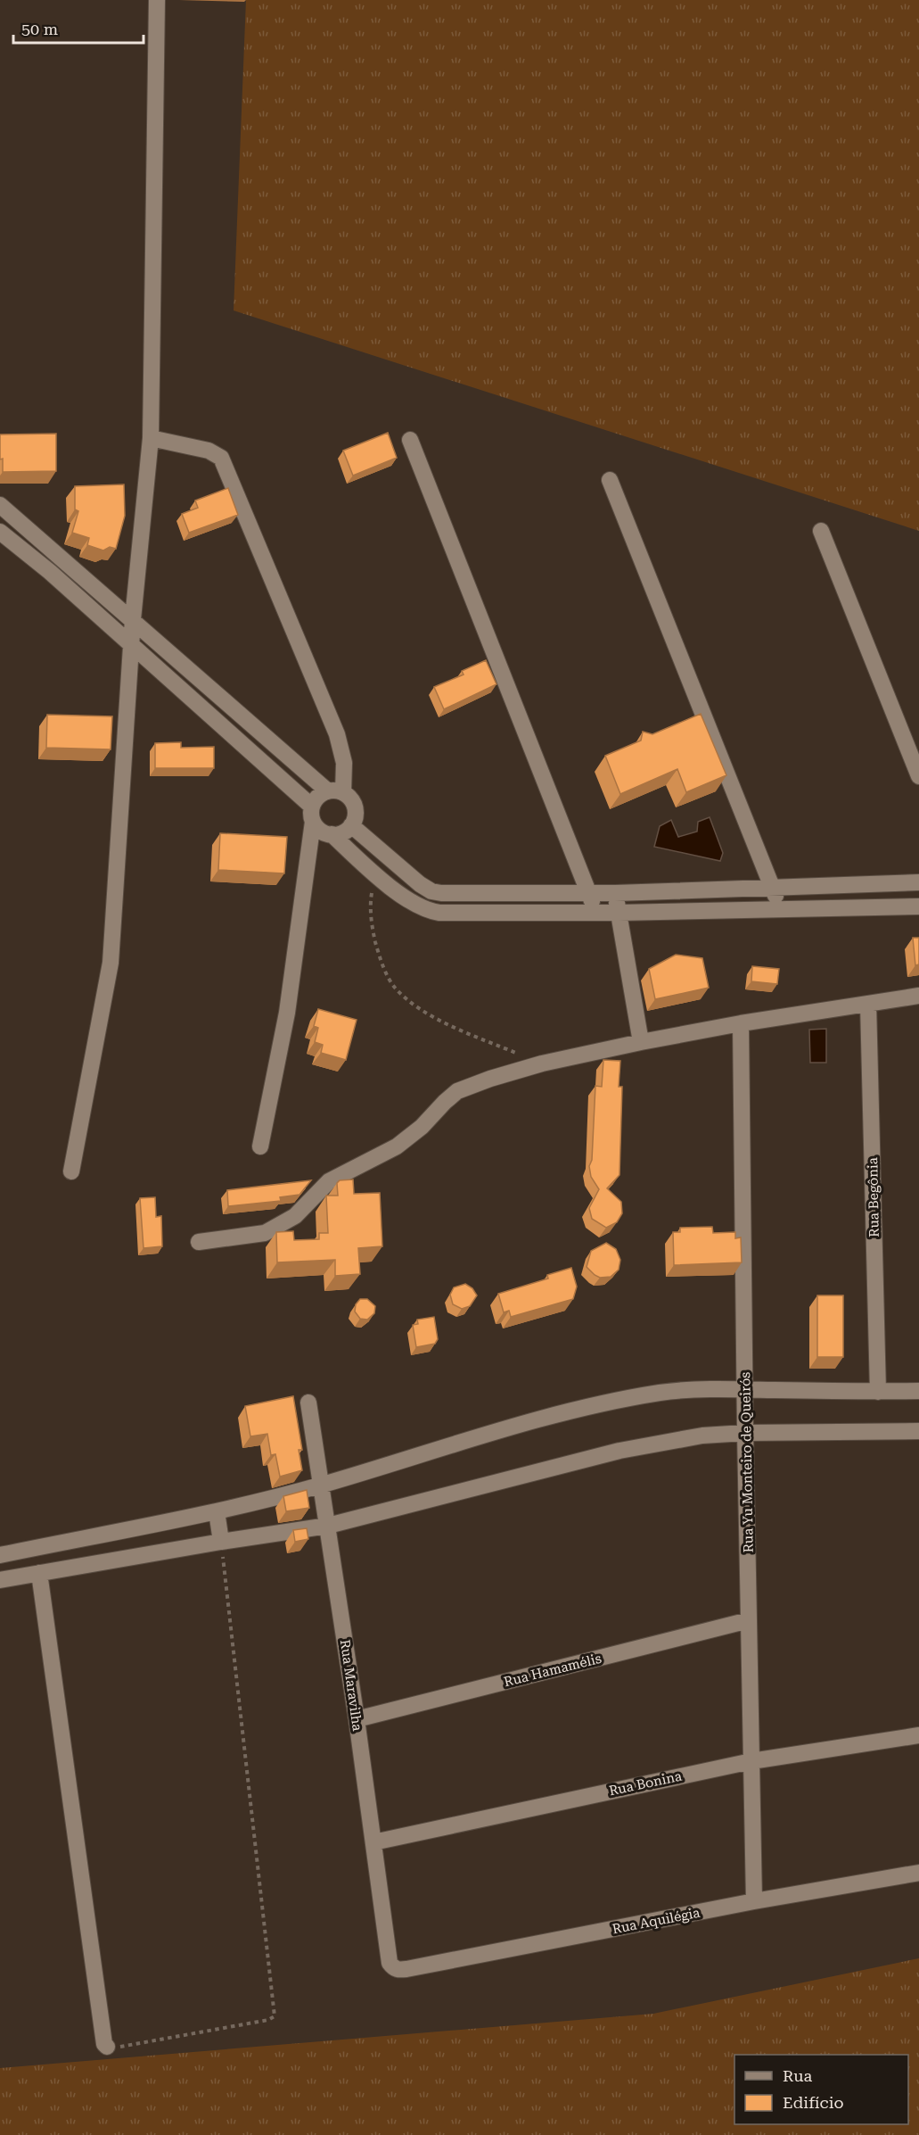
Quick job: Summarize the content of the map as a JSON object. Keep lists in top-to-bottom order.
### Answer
{
  "streets": {
    "street": [
      "Rua Begônia",
      "Rua Yu Monteiro de Queirós",
      "Rua Hamamélis",
      "Rua Maravilha",
      "Rua Bonina",
      "Rua Aquilégia"
    ]
  },
  "crossings": [
    ["Rua Yu Monteiro de Queirós", "Rua Hamamélis"],
    ["Rua Yu Monteiro de Queirós", "Rua Bonina"],
    ["Rua Yu Monteiro de Queirós", "Rua Aquilégia"],
    ["Rua Hamamélis", "Rua Maravilha"],
    ["Rua Maravilha", "Rua Bonina"],
    ["Rua Maravilha", "Rua Aquilégia"]
  ],
  "legend": ["Rua", "Edifício"],
  "scale_bar": "50 m"
}
